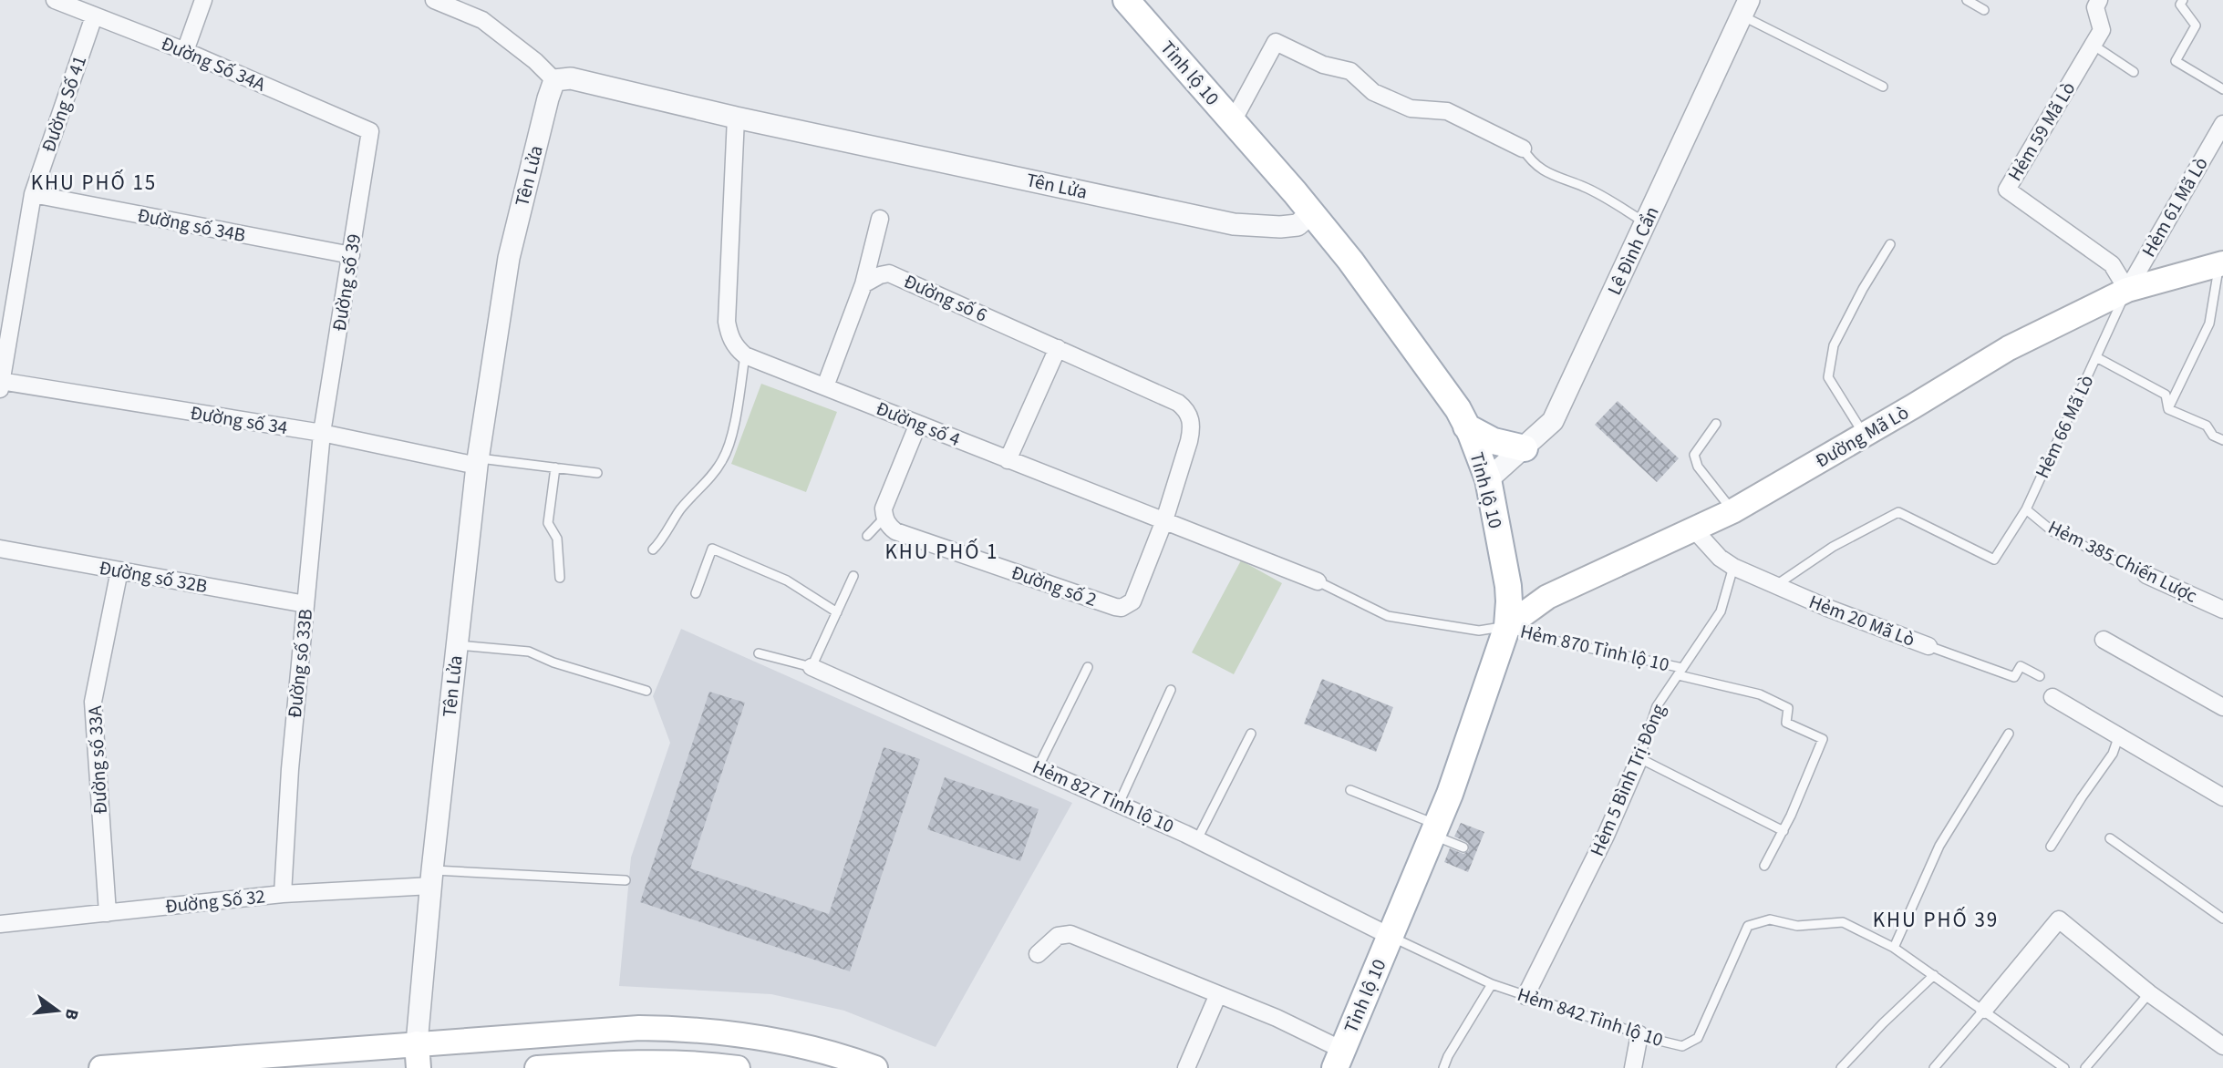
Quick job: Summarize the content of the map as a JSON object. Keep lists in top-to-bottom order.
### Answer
{
  "streets": {
    "main road": ["Tỉnh lộ 10", "Đường Mã Lò"],
    "street": [
      "Đường Số 34A",
      "Đường Số 41",
      "Hẻm 59 Mã Lò",
      "Tên Lửa",
      "Hẻm 61 Mã Lò",
      "Đường số 34B",
      "Lê Đình Cẩn",
      "Đường số 39",
      "Đường số 6",
      "Đường số 34",
      "Đường số 4",
      "Hẻm 385 Chiến Lược",
      "Đường số 32B",
      "Đường số 2",
      "Hẻm 20 Mã Lò",
      "Đường số 33B",
      "Đường số 33A",
      "Hẻm 5 Bình Trị Đông",
      "Hẻm 827 Tỉnh lộ 10",
      "Đường Số 32"
    ],
    "lane": ["Hẻm 66 Mã Lò", "Hẻm 870 Tỉnh lộ 10", "Hẻm 842 Tỉnh lộ 10"]
  },
  "crossings": [
    ["Đường Số 34A", "Đường Số 41"],
    ["Đường Số 34A", "Đường số 39"],
    ["Tỉnh lộ 10", "Tên Lửa"],
    ["Tỉnh lộ 10", "Lê Đình Cẩn"],
    ["Tỉnh lộ 10", "Đường Mã Lò"],
    ["Tỉnh lộ 10", "Hẻm 870 Tỉnh lộ 10"],
    ["Tỉnh lộ 10", "Hẻm 827 Tỉnh lộ 10"],
    ["Tỉnh lộ 10", "Hẻm 842 Tỉnh lộ 10"],
    ["Đường Số 41", "Đường số 34B"],
    ["Đường Số 41", "Đường số 34"],
    ["Hẻm 59 Mã Lò", "Hẻm 61 Mã Lò"],
    ["Hẻm 59 Mã Lò", "Hẻm 66 Mã Lò"],
    ["Hẻm 59 Mã Lò", "Đường Mã Lò"],
    ["Tên Lửa", "Đường số 34"],
    ["Tên Lửa", "Đường Số 32"],
    ["Hẻm 61 Mã Lò", "Hẻm 66 Mã Lò"],
    ["Hẻm 61 Mã Lò", "Đường Mã Lò"],
    ["Đường số 34B", "Đường số 39"],
    ["Đường số 39", "Đường số 34"],
    ["Đường số 39", "Đường số 33B"],
    ["Đường số 6", "Đường số 4"],
    ["Đường số 6", "Đường số 2"],
    ["Đường số 34", "Đường số 33B"],
    ["Đường số 4", "Đường số 2"],
    ["Hẻm 66 Mã Lò", "Đường Mã Lò"],
    ["Hẻm 66 Mã Lò", "Hẻm 385 Chiến Lược"],
    ["Hẻm 66 Mã Lò", "Hẻm 20 Mã Lò"],
    ["Đường Mã Lò", "Hẻm 20 Mã Lò"],
    ["Đường Mã Lò", "Hẻm 870 Tỉnh lộ 10"],
    ["Đường số 32B", "Đường số 33B"],
    ["Đường số 32B", "Đường số 33A"],
    ["Hẻm 20 Mã Lò", "Hẻm 5 Bình Trị Đông"],
    ["Hẻm 870 Tỉnh lộ 10", "Hẻm 5 Bình Trị Đông"],
    ["Đường số 33B", "Đường Số 32"],
    ["Đường số 33A", "Đường Số 32"],
    ["Hẻm 5 Bình Trị Đông", "Hẻm 842 Tỉnh lộ 10"],
    ["Hẻm 827 Tỉnh lộ 10", "Hẻm 842 Tỉnh lộ 10"]
  ],
  "districts": ["KHU PHỐ 15", "KHU PHỐ 1", "KHU PHỐ 39"],
  "north": "right"
}
